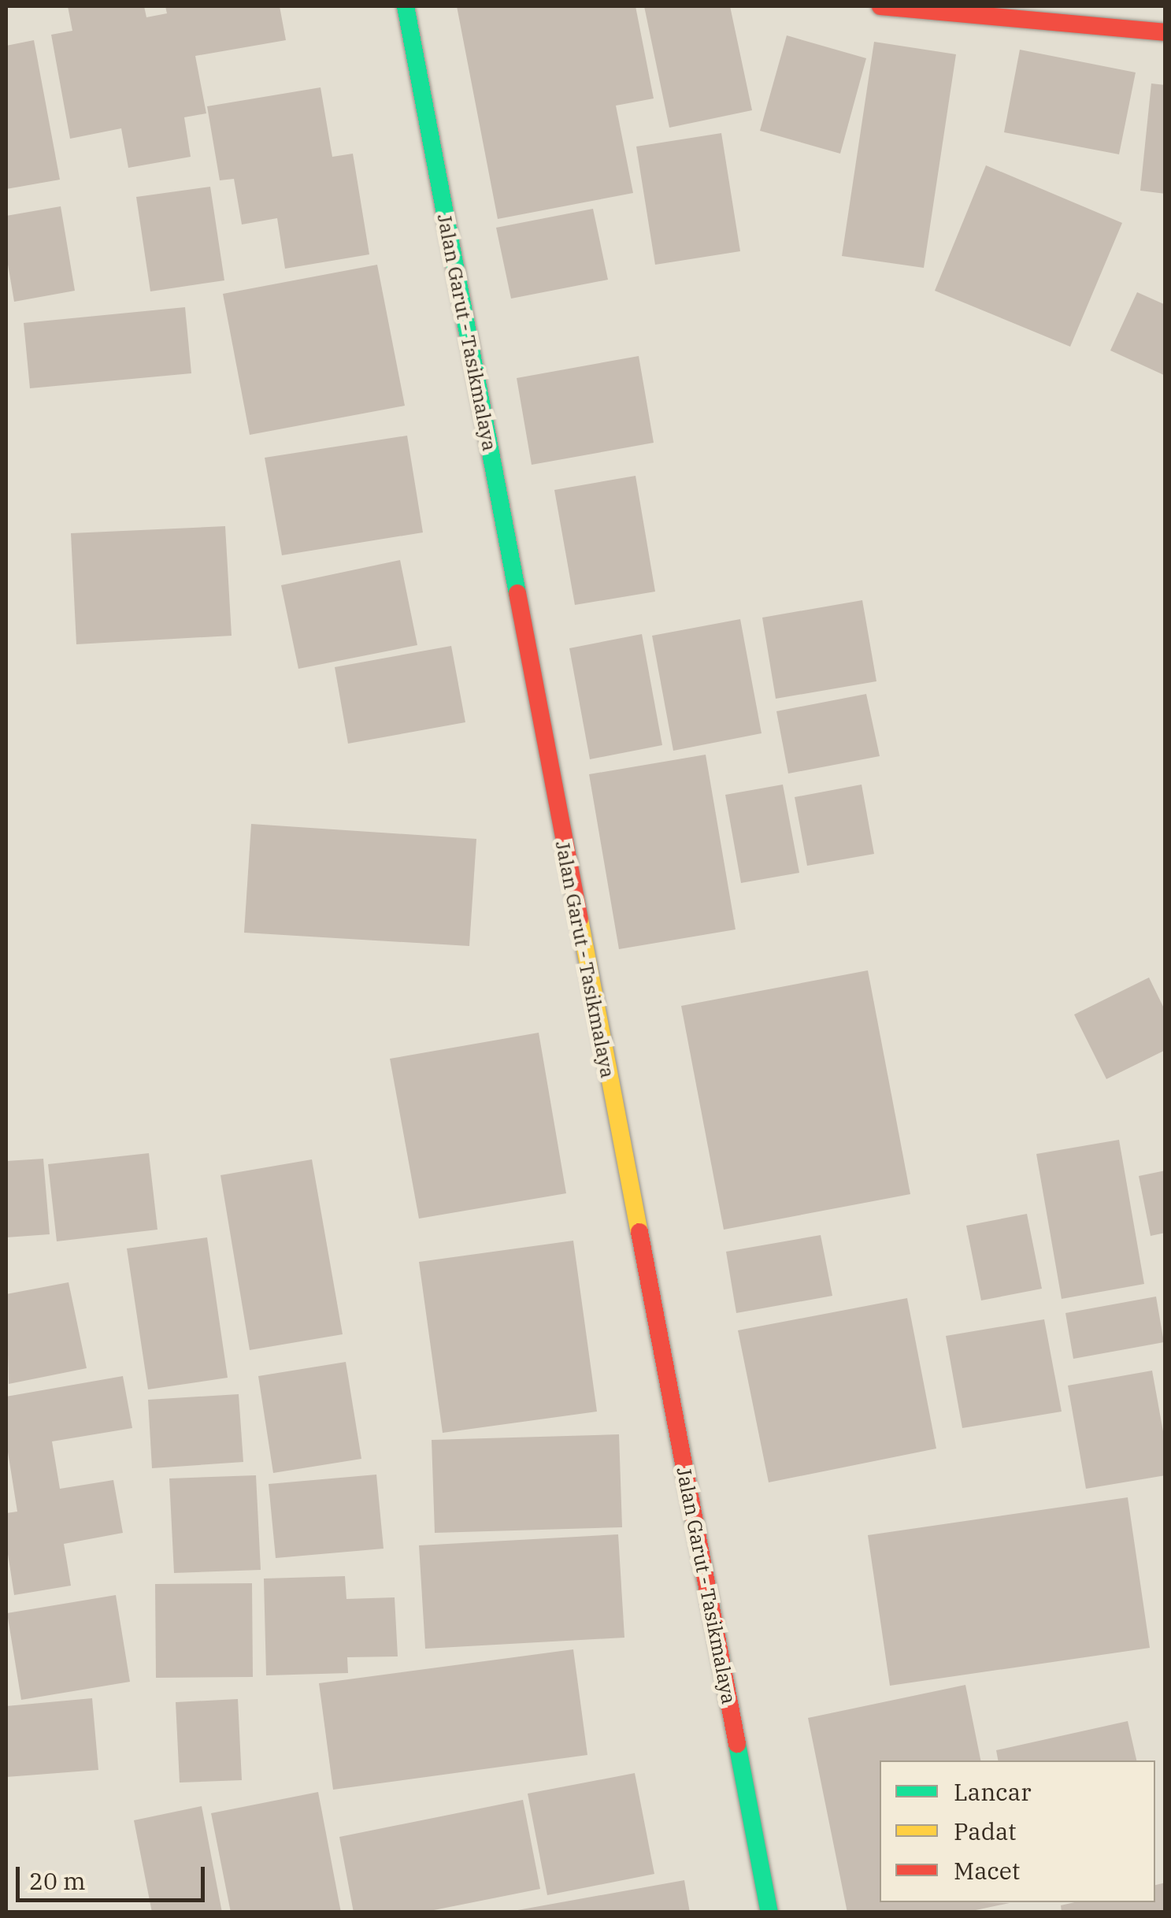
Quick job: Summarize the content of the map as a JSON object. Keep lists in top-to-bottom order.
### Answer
{
  "streets": {
    "main road": ["Jalan Garut - Tasikmalaya"]
  },
  "legend": ["Lancar", "Padat", "Macet"],
  "scale_bar": "20 m"
}
